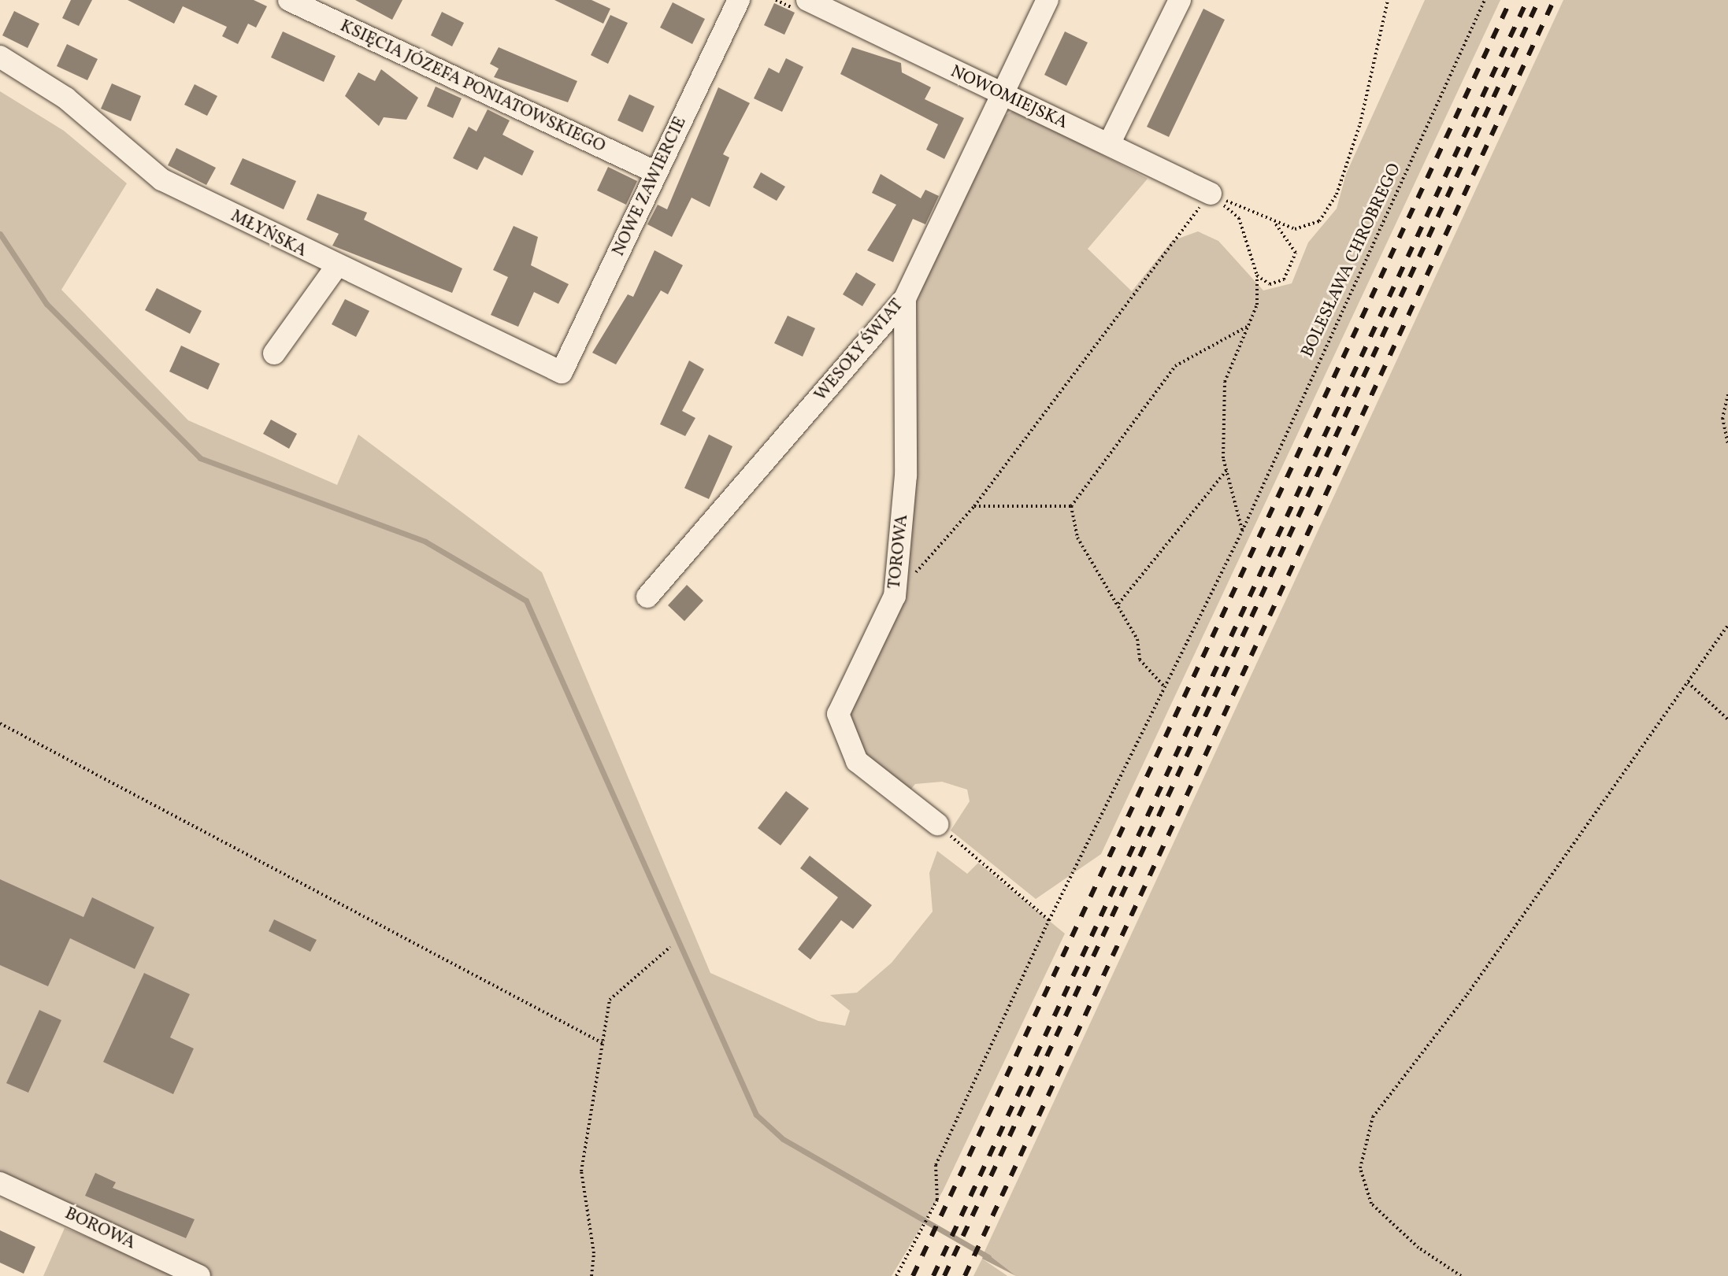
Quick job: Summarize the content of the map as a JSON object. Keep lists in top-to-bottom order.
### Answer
{
  "streets": {
    "street": [
      "KSIĘCIA JÓZEFA PONIATOWSKIEGO",
      "NOWOMIEJSKA",
      "NOWE ZAWIERCIE",
      "MŁYŃSKA",
      "WESOŁY ŚWIAT",
      "TOROWA",
      "BOROWA"
    ],
    "path": ["BOLESŁAWA CHROBREGO"]
  },
  "crossings": [
    ["KSIĘCIA JÓZEFA PONIATOWSKIEGO", "NOWE ZAWIERCIE"],
    ["NOWOMIEJSKA", "WESOŁY ŚWIAT"],
    ["NOWE ZAWIERCIE", "MŁYŃSKA"],
    ["WESOŁY ŚWIAT", "TOROWA"]
  ]
}
